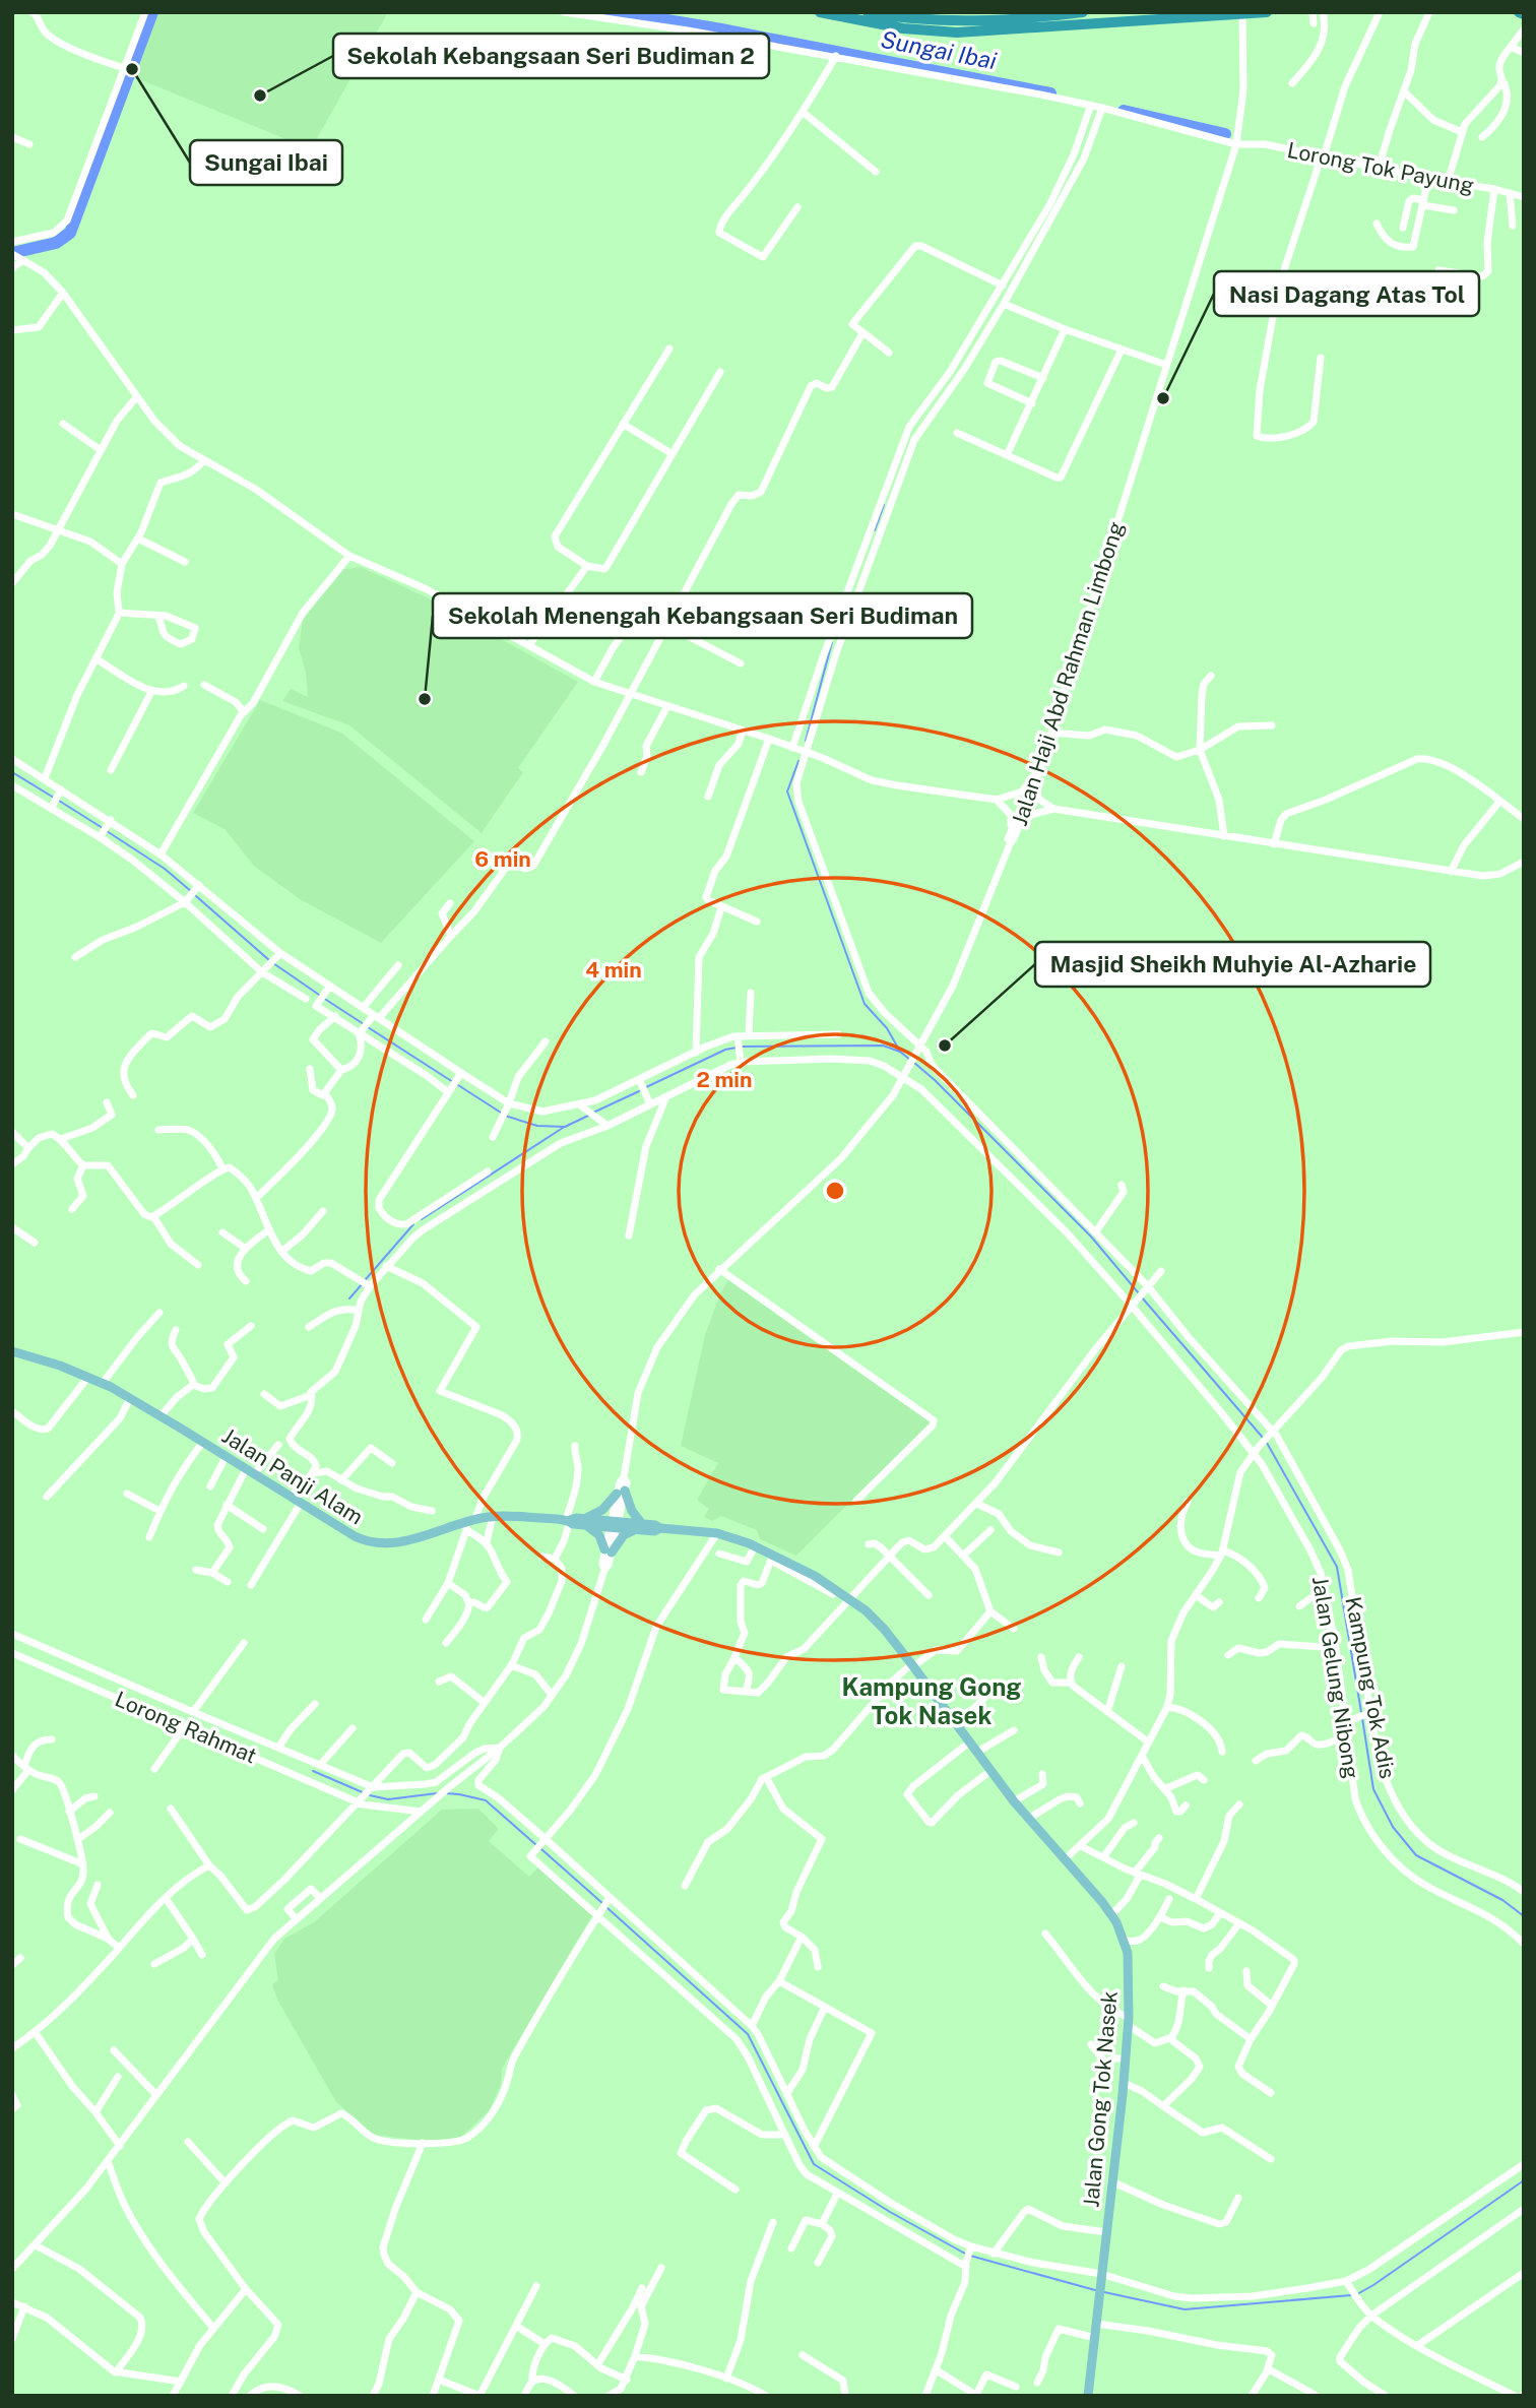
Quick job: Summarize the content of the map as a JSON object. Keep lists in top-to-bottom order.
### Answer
{
  "streets": {
    "main road": ["Jalan Panji Alam", "Jalan Gong Tok Nasek"],
    "street": [
      "Lorong Tok Payung",
      "Jalan Haji Abd Rahman Limbong",
      "Jalan Gelung Nibong",
      "Kampung Tok Adis",
      "Lorong Rahmat"
    ]
  },
  "crossings": [
    ["Lorong Tok Payung", "Jalan Haji Abd Rahman Limbong"],
    ["Lorong Tok Payung", "Kampung Tok Adis"],
    ["Jalan Haji Abd Rahman Limbong", "Jalan Panji Alam"],
    ["Jalan Haji Abd Rahman Limbong", "Jalan Gelung Nibong"],
    ["Jalan Haji Abd Rahman Limbong", "Kampung Tok Adis"],
    ["Jalan Panji Alam", "Jalan Gong Tok Nasek"]
  ],
  "districts": ["Kampung Gong Tok Nasek"],
  "water": ["Sungai Ibai"],
  "places": [
    "Sungai Ibai",
    "Sekolah Kebangsaan Seri Budiman 2",
    "Nasi Dagang Atas Tol",
    "Sekolah Menengah Kebangsaan Seri Budiman",
    "Masjid Sheikh Muhyie Al-Azharie"
  ],
  "rings": ["6 min", "4 min", "2 min"]
}
